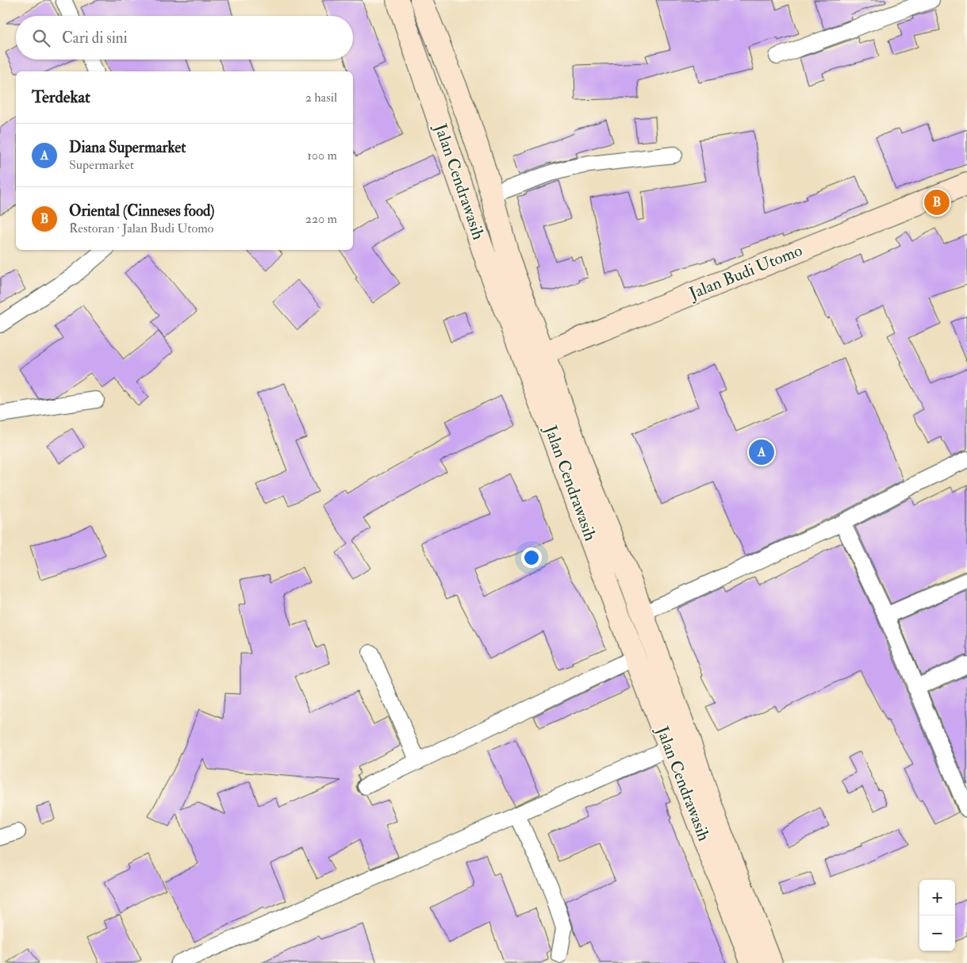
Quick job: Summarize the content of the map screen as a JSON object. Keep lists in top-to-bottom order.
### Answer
{
  "streets": {
    "main road": ["Jalan Cendrawasih", "Jalan Budi Utomo"]
  },
  "crossings": [
    ["Jalan Cendrawasih", "Jalan Budi Utomo"]
  ],
  "page": {
    "search": "Cari di sini",
    "heading": ["Terdekat", "2 hasil"],
    "list": [
      {
        "mark": "A",
        "name": "Diana Supermarket",
        "note": "Supermarket",
        "value": "100 m"
      },
      {
        "mark": "B",
        "name": "Oriental (Cinneses food)",
        "note": "Restoran · Jalan Budi Utomo",
        "value": "220 m"
      }
    ],
    "pins": ["B", "A"],
    "map_buttons": ["+", "−"]
  }
}
